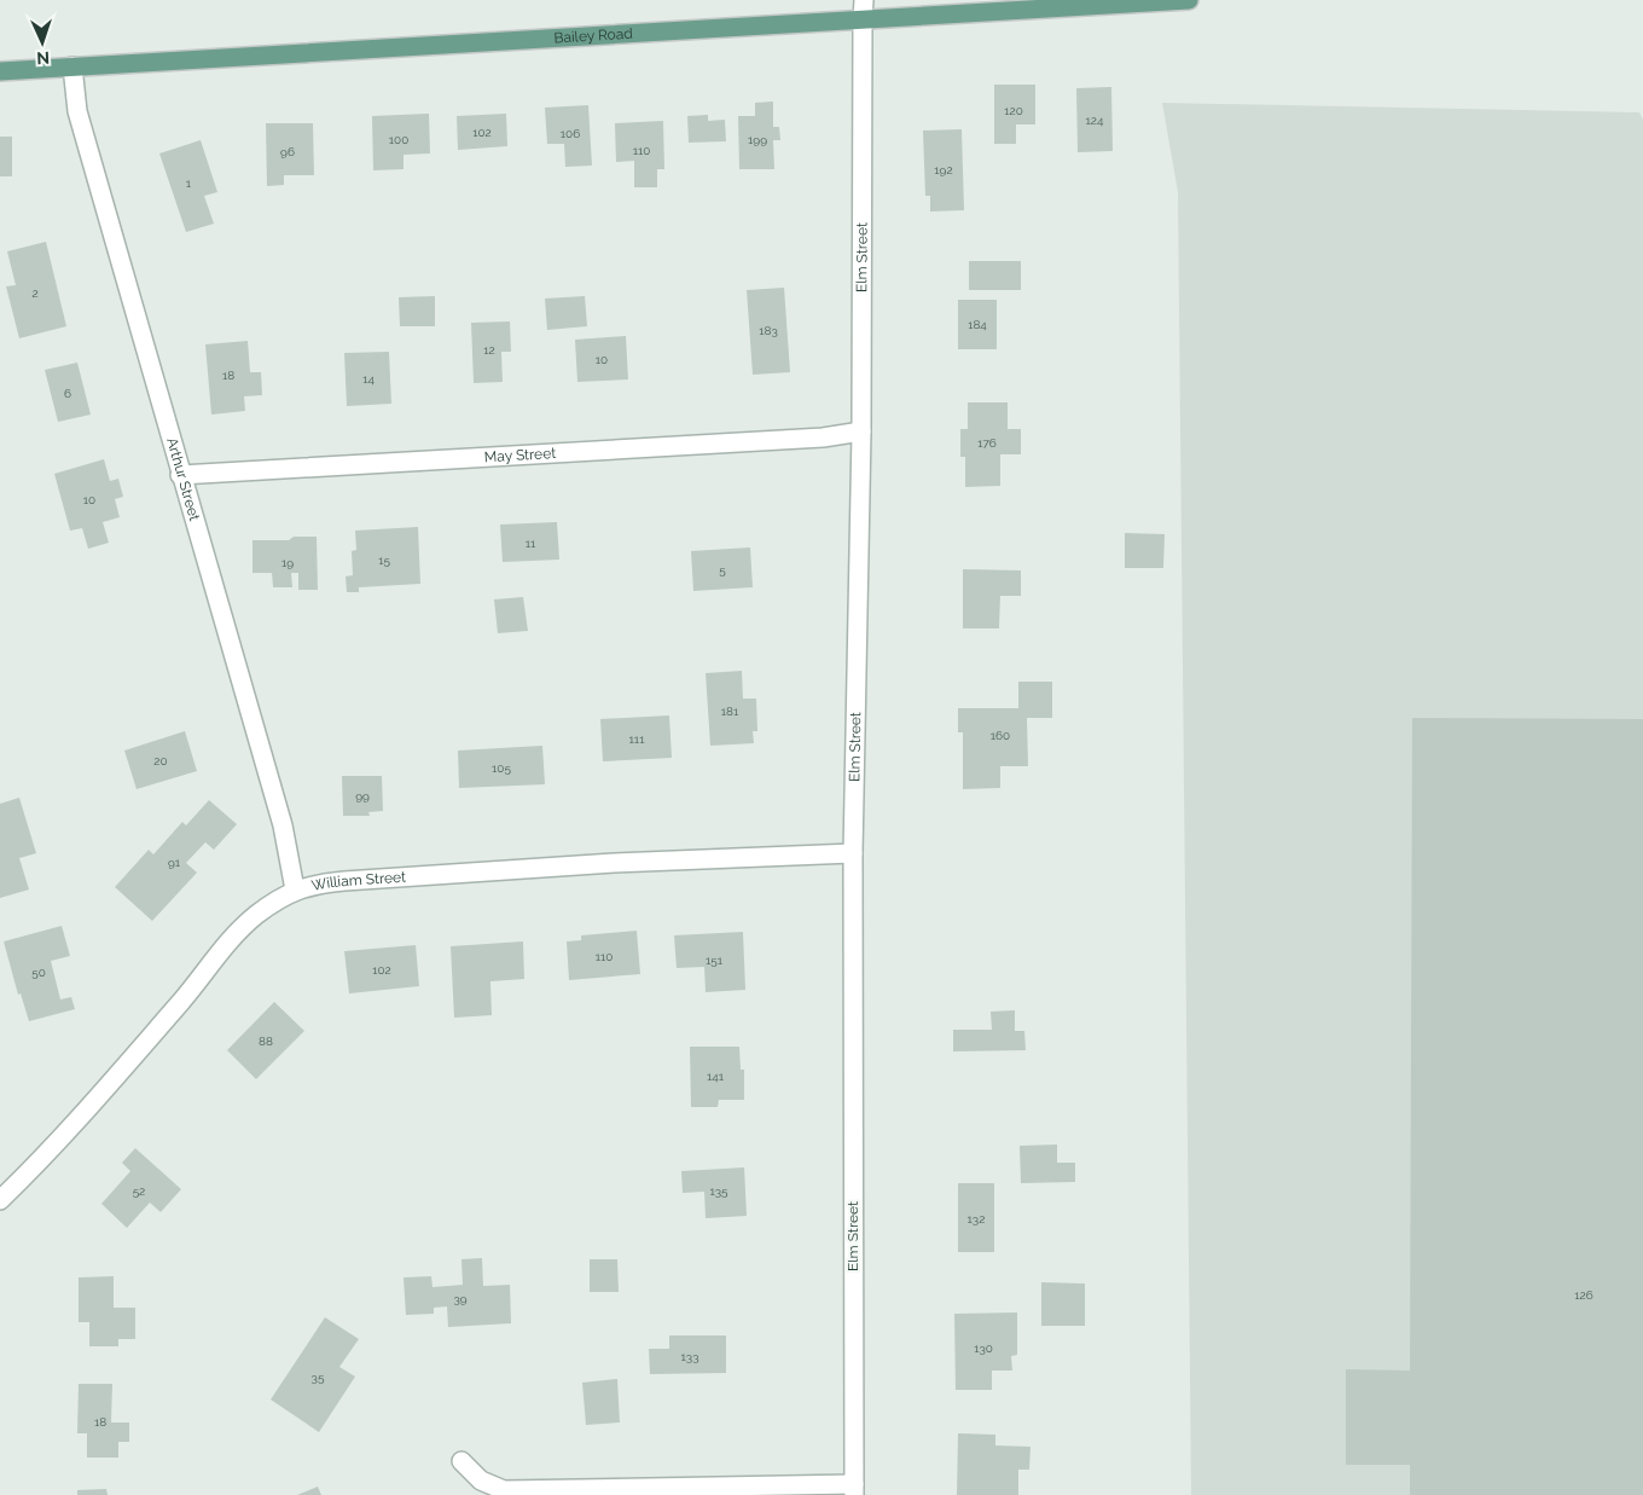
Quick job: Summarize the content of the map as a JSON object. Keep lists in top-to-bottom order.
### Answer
{
  "streets": {
    "main road": ["Bailey Road"],
    "street": [
      "Elm Street",
      "May Street",
      "Arthur Street",
      "William Street"
    ]
  },
  "crossings": [
    ["Bailey Road", "Elm Street"],
    ["Bailey Road", "Arthur Street"],
    ["Elm Street", "May Street"],
    ["Elm Street", "William Street"],
    ["May Street", "Arthur Street"],
    ["Arthur Street", "William Street"]
  ],
  "house_numbers": [
    "120",
    "124",
    "102",
    "106",
    "100",
    "199",
    "110",
    "96",
    "192",
    "1",
    "2",
    "184",
    "183",
    "12",
    "10",
    "18",
    "14",
    "6",
    "176",
    "10",
    "11",
    "15",
    "19",
    "5",
    "181",
    "160",
    "111",
    "20",
    "105",
    "99",
    "91",
    "110",
    "151",
    "102",
    "50",
    "88",
    "141",
    "52",
    "135",
    "132",
    "126",
    "39",
    "130",
    "133",
    "35",
    "18"
  ],
  "north": "bottom"
}
